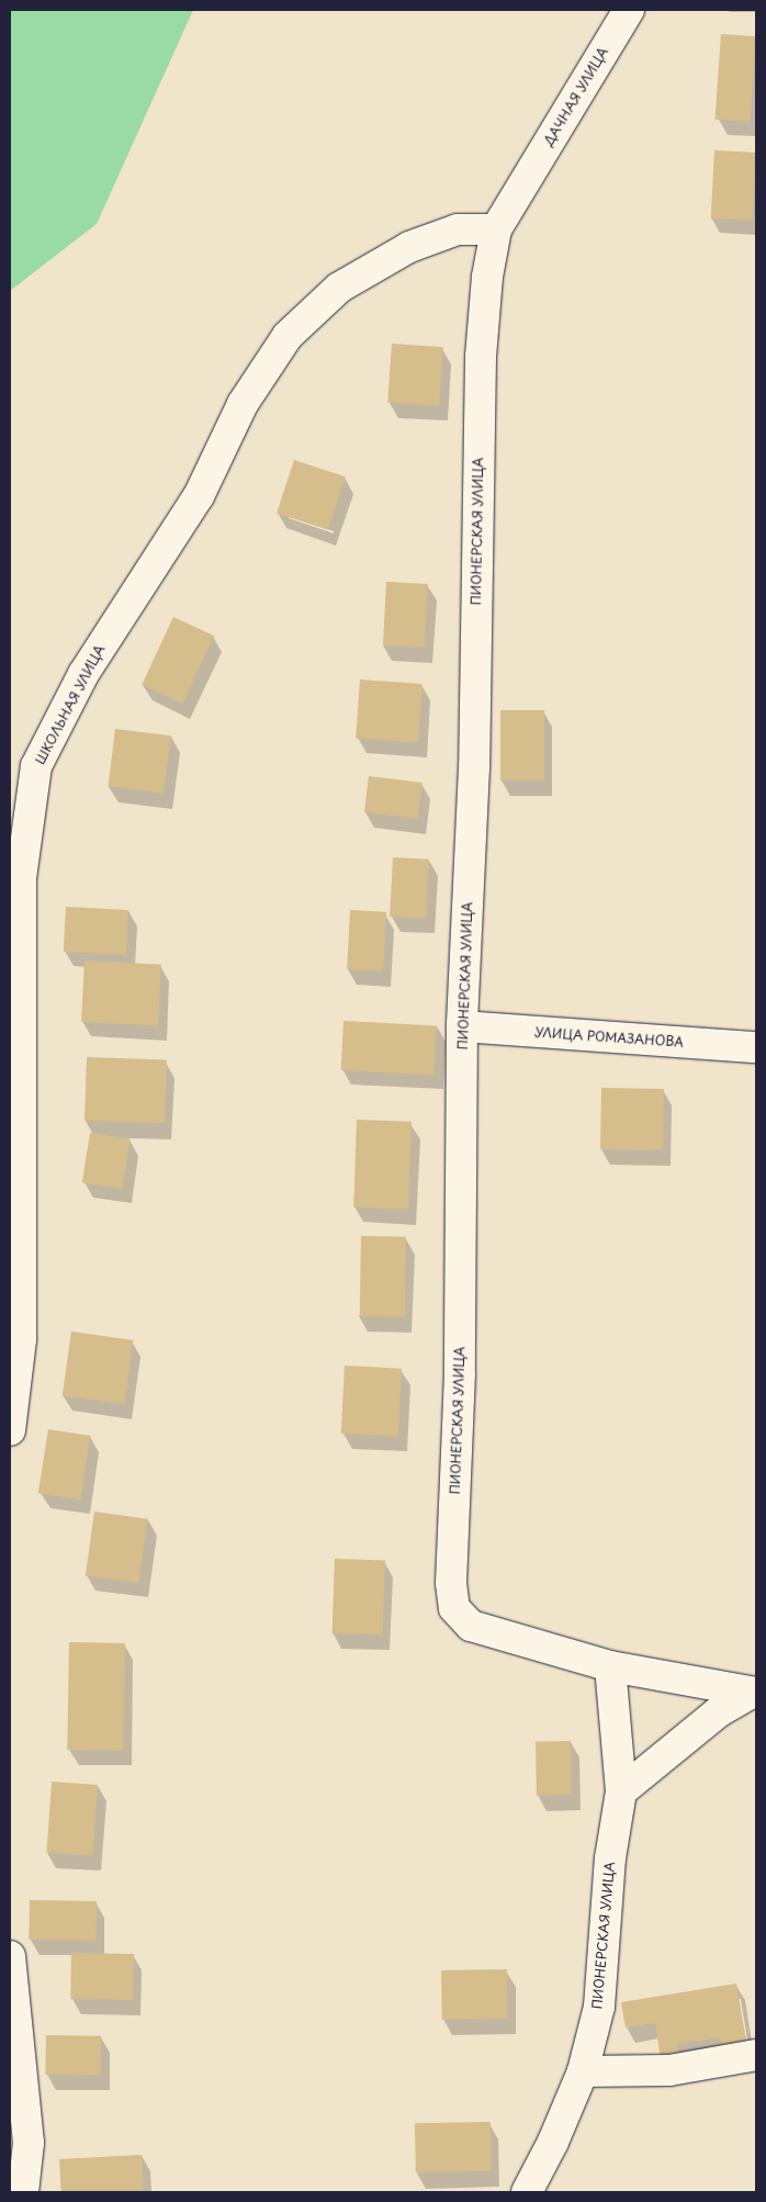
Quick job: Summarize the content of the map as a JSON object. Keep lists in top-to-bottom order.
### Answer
{
  "streets": {
    "street": [
      "ДАЧНАЯ УЛИЦА",
      "ПИОНЕРСКАЯ УЛИЦА",
      "ШКОЛЬНАЯ УЛИЦА",
      "УЛИЦА РОМАЗАНОВА"
    ]
  },
  "crossings": [
    ["ДАЧНАЯ УЛИЦА", "ПИОНЕРСКАЯ УЛИЦА"],
    ["ПИОНЕРСКАЯ УЛИЦА", "ШКОЛЬНАЯ УЛИЦА"],
    ["ПИОНЕРСКАЯ УЛИЦА", "УЛИЦА РОМАЗАНОВА"]
  ]
}
